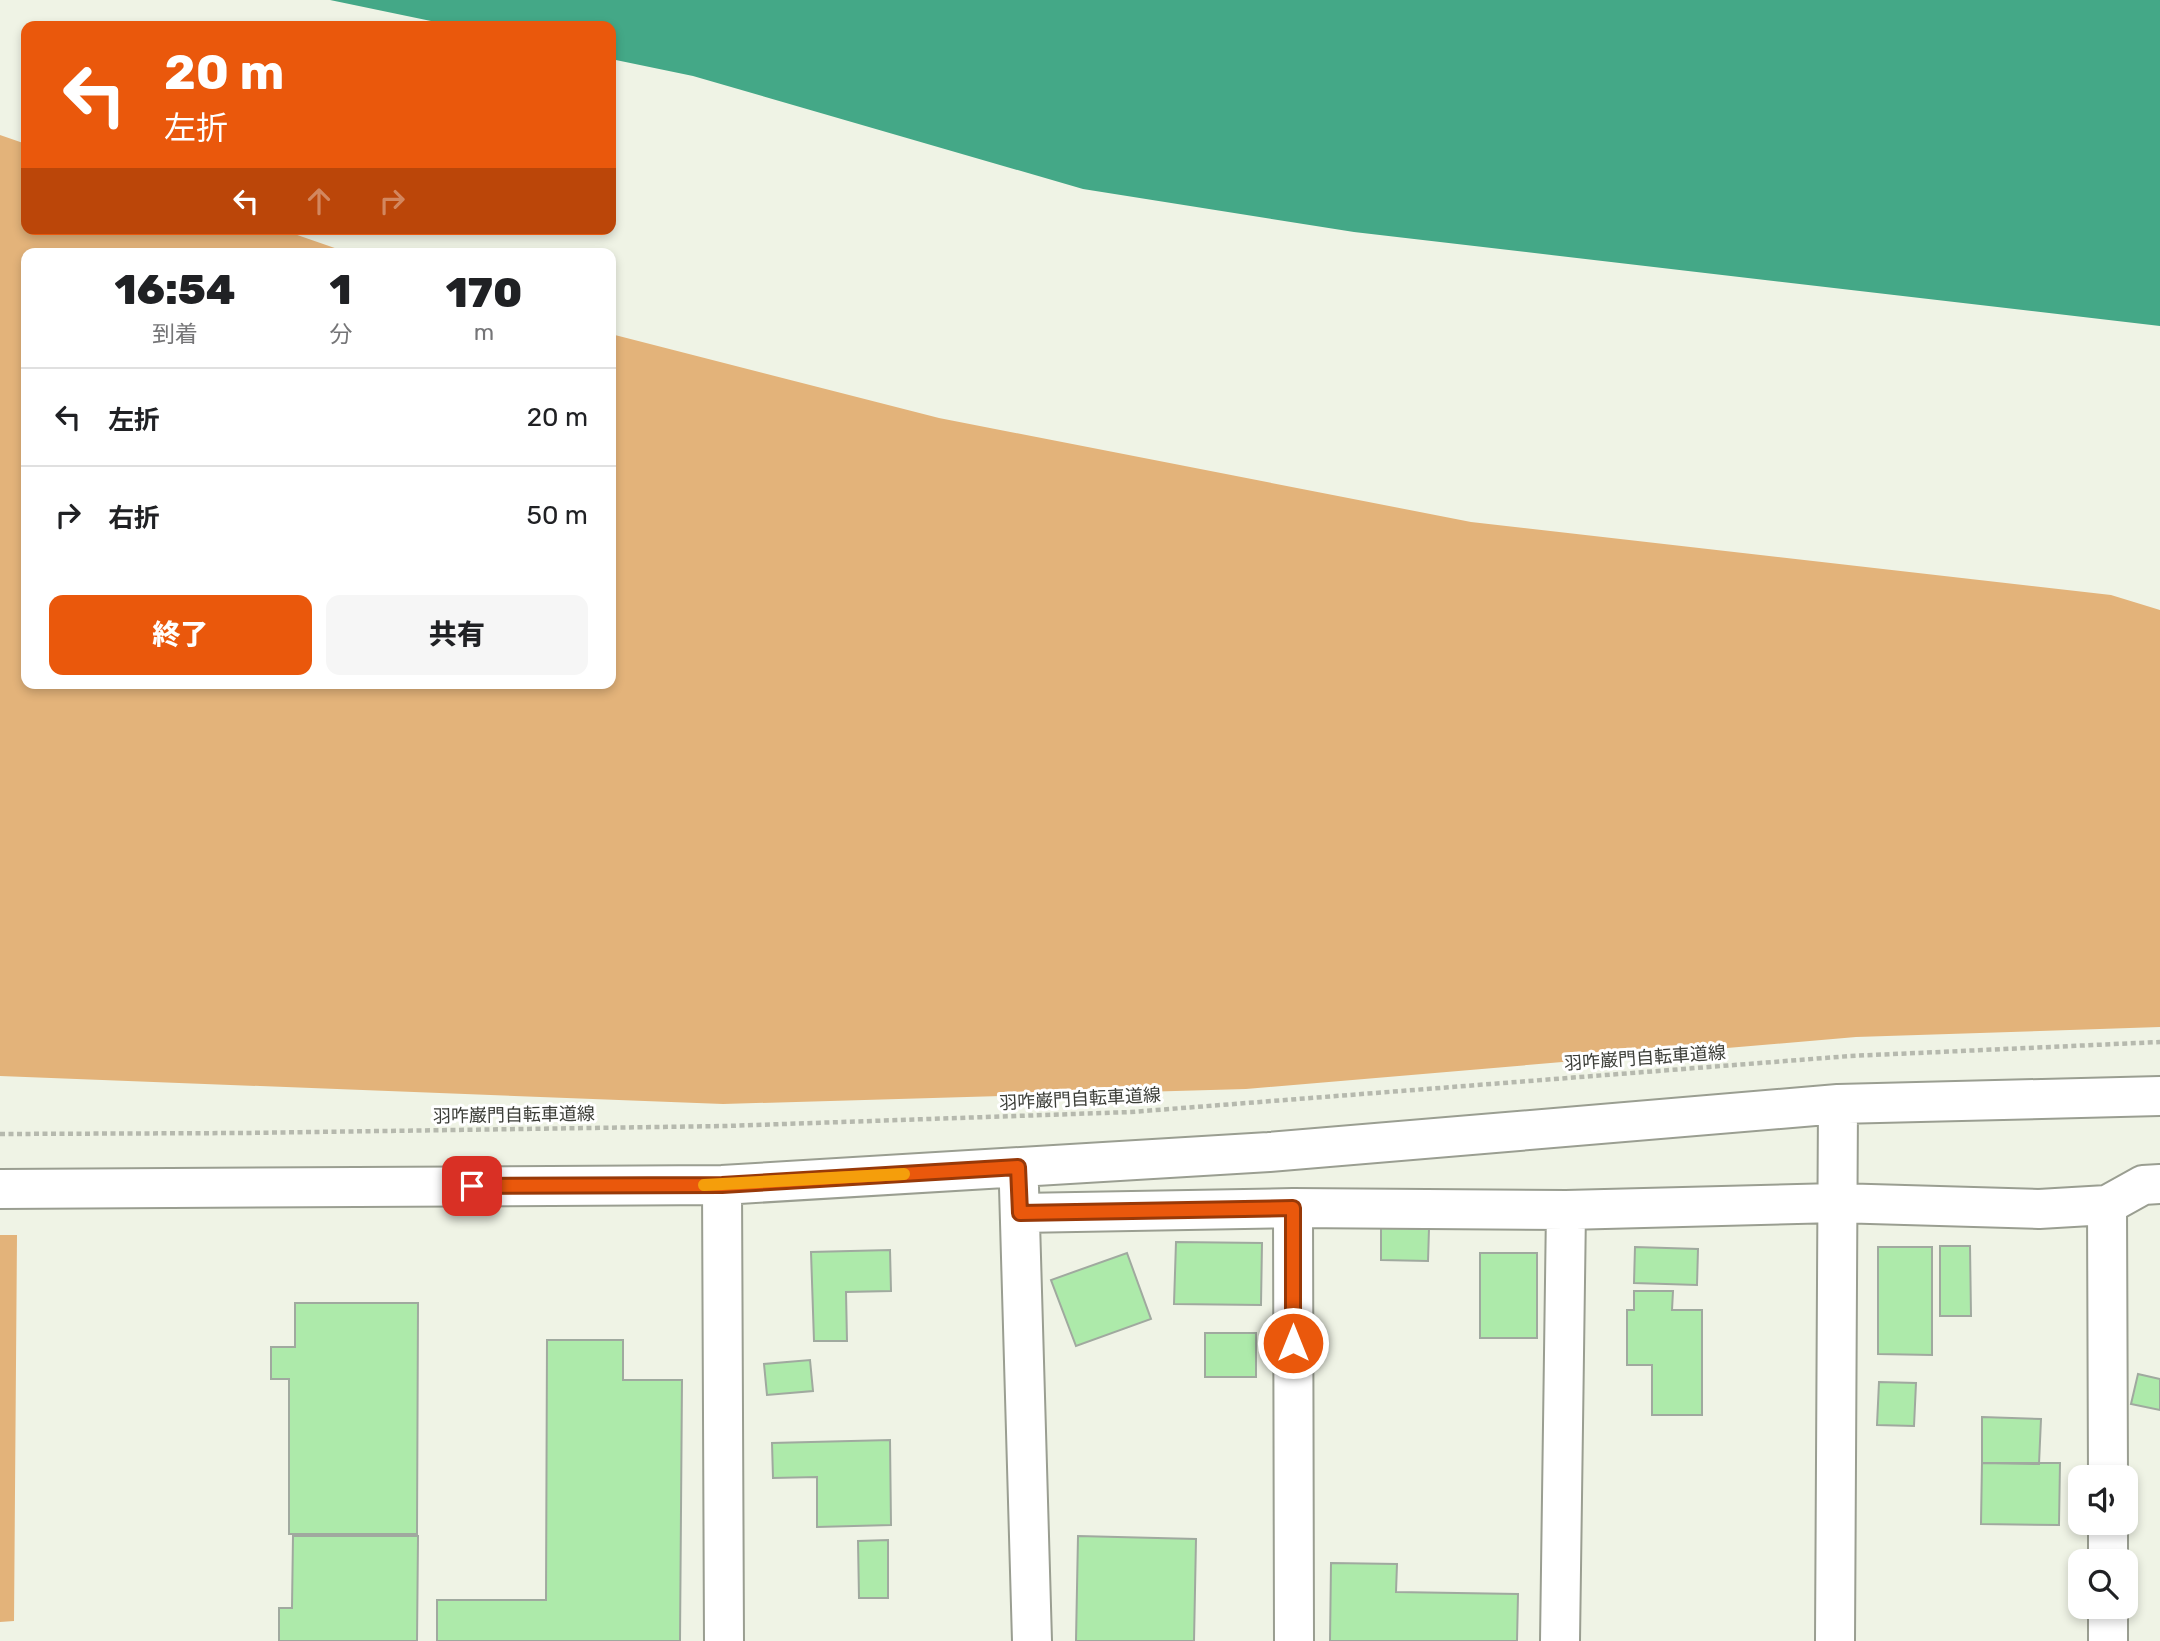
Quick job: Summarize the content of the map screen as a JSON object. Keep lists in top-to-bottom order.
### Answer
{
  "streets": {
    "path": ["羽咋巌門自転車道線"]
  },
  "page": {
    "turn": ["20 m", "左折"],
    "eta": [
      "16:54",
      "到着",
      "1",
      "分",
      "170",
      "m"
    ],
    "list": [
      {
        "name": "左折",
        "value": "20 m"
      },
      {
        "name": "右折",
        "value": "50 m"
      }
    ],
    "buttons": ["終了", "共有"]
  }
}
